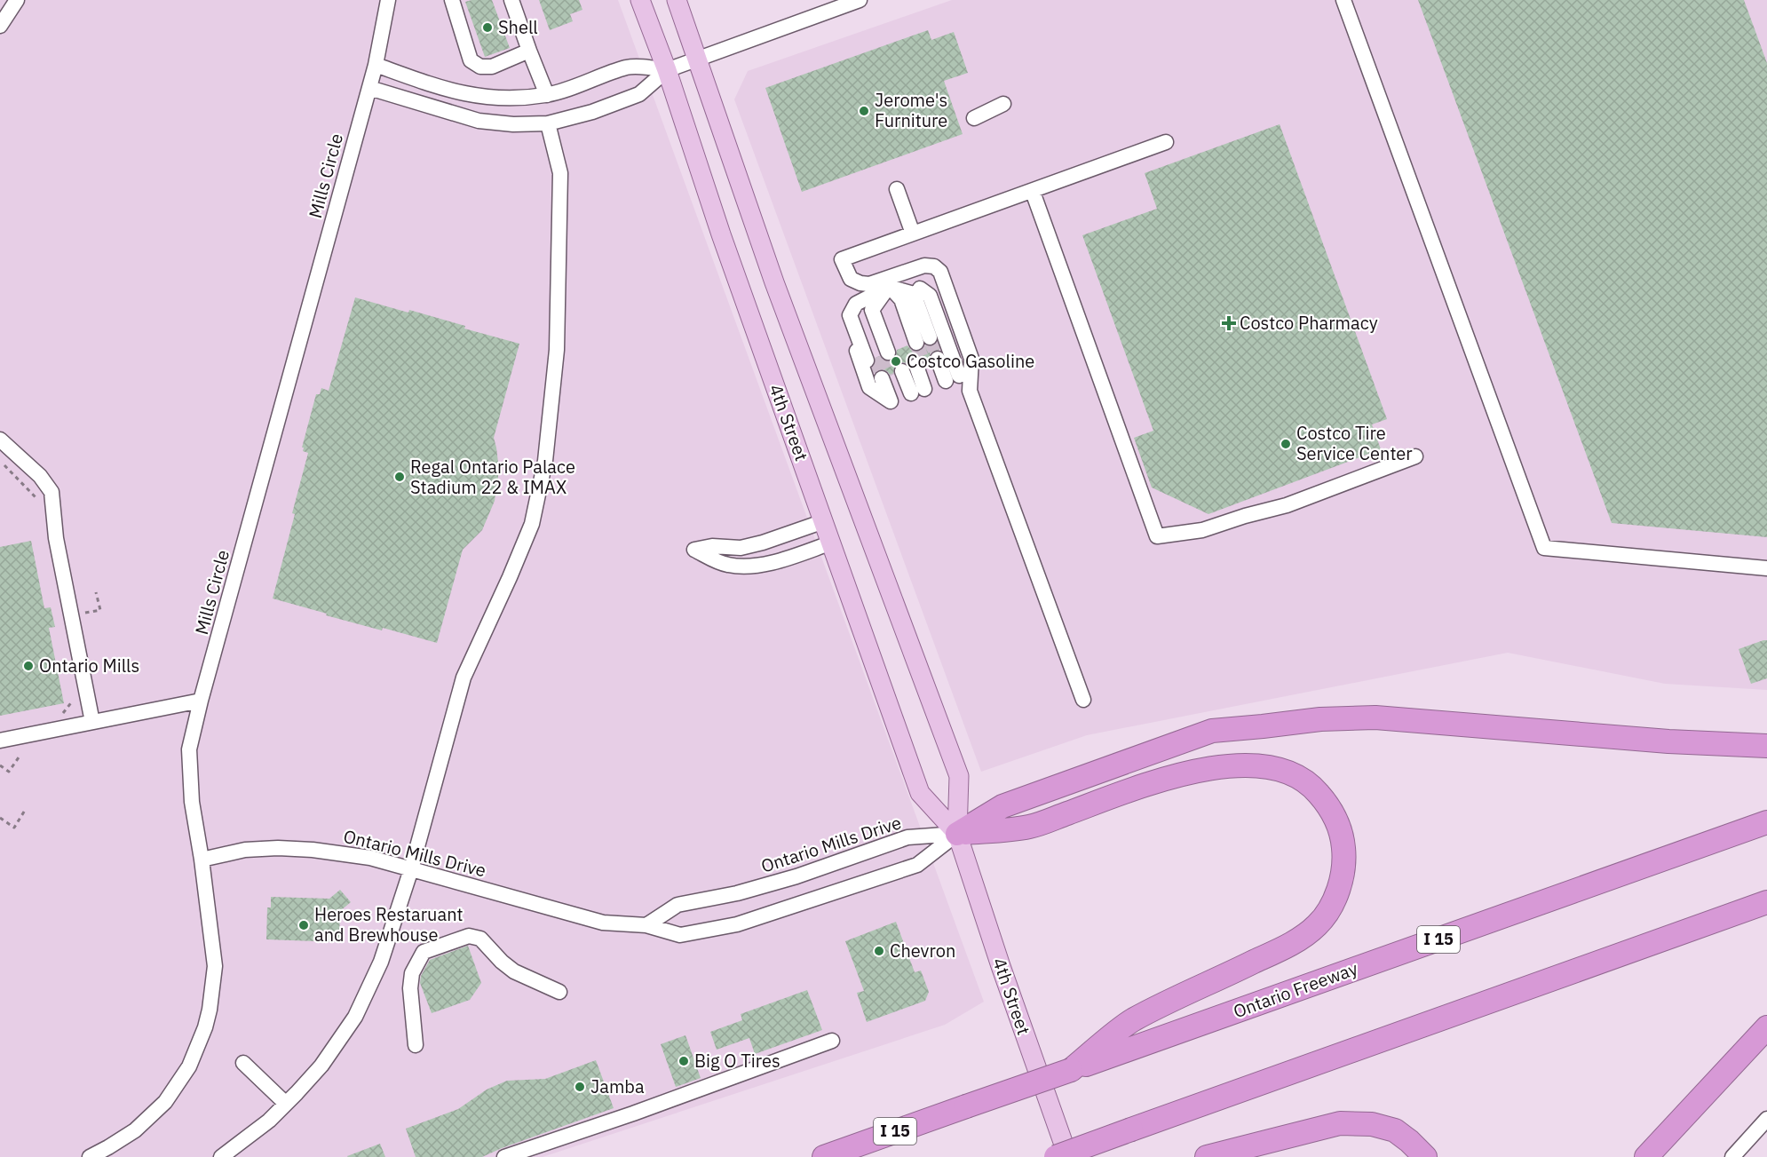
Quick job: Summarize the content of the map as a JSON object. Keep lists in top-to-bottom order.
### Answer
{
  "streets": {
    "highway": ["I 15", "Ontario Freeway"],
    "main road": ["4th Street"],
    "street": ["Mills Circle", "Ontario Mills Drive"]
  },
  "crossings": [
    ["Mills Circle", "Ontario Mills Drive"],
    ["4th Street", "Ontario Mills Drive"]
  ],
  "places": {
    "other": [
      "Shell",
      "Jerome's Furniture",
      "Costco Gasoline",
      "Costco Tire Service Center",
      "Regal Ontario Palace Stadium 22 & IMAX",
      "Ontario Mills",
      "Heroes Restaruant and Brewhouse",
      "Chevron",
      "Big O Tires",
      "Jamba"
    ],
    "health": ["Costco Pharmacy"]
  }
}
